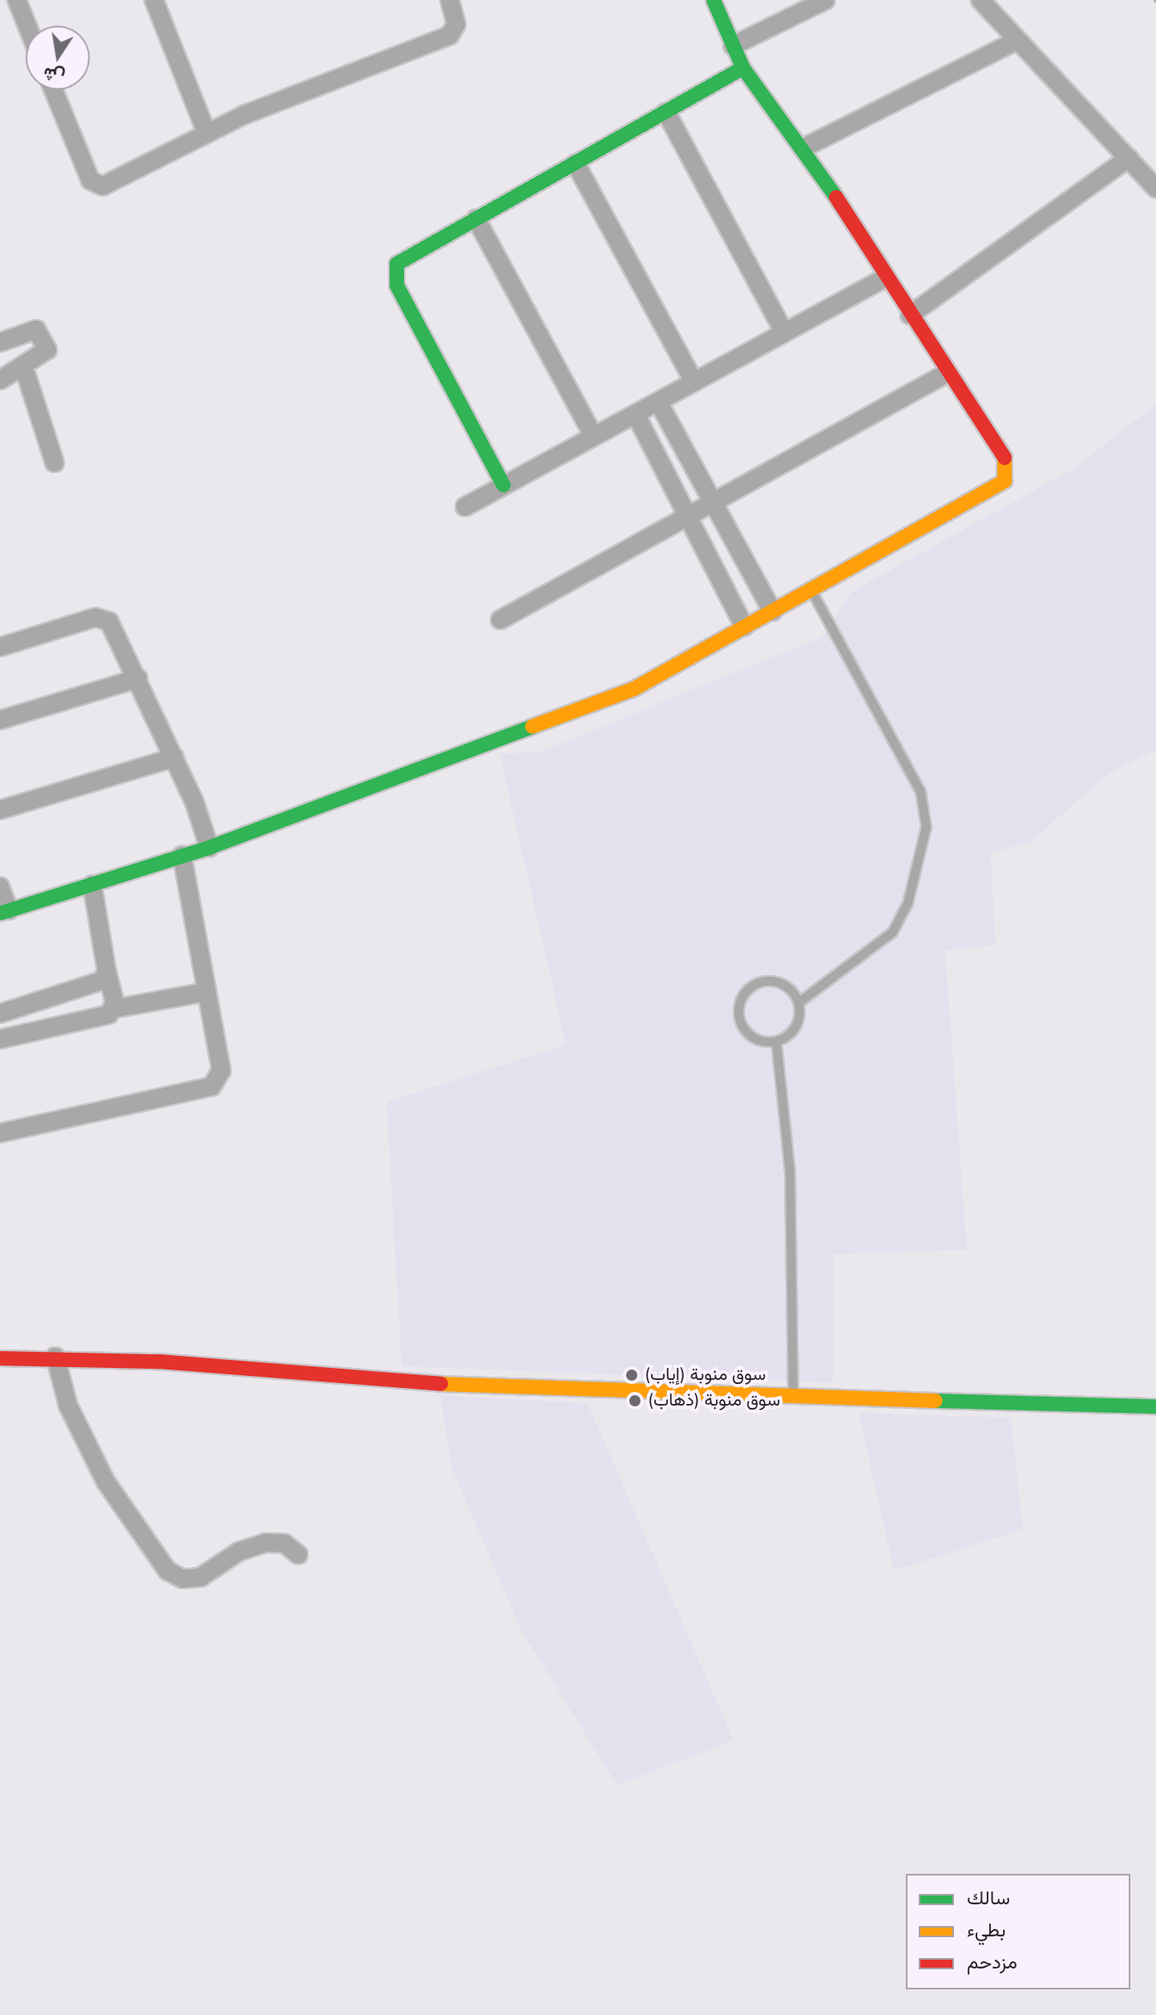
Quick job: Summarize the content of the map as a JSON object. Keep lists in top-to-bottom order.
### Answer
{
  "places": ["سوق منوبة (إياب)", "سوق منوبة (ذهاب)"],
  "legend": ["سالك", "بطيء", "مزدحم"],
  "north": "bottom"
}
